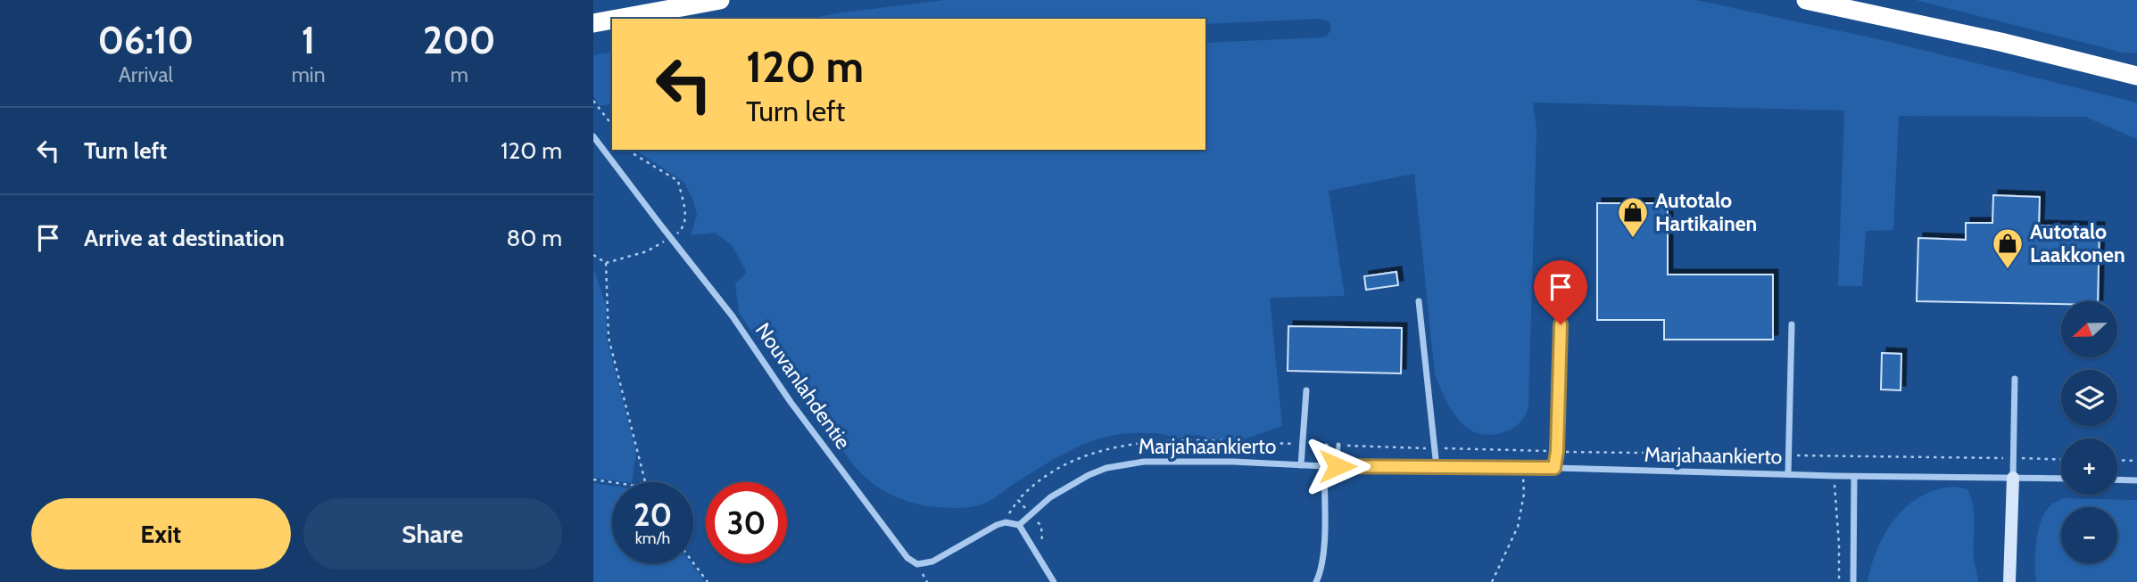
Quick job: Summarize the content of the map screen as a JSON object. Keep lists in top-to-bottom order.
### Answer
{
  "streets": {
    "street": ["Nouvanlahdentie", "Marjahaankierto"]
  },
  "places": {
    "shop": ["Autotalo Hartikainen", "Autotalo Laakkonen"]
  },
  "north": "left",
  "page": {
    "eta": [
      "06:10",
      "Arrival",
      "1",
      "min",
      "200",
      "m"
    ],
    "turn": ["120 m", "Turn left"],
    "list": [
      {
        "name": "Turn left",
        "value": "120 m"
      },
      {
        "name": "Arrive at destination",
        "value": "80 m"
      }
    ],
    "map_buttons": ["+", "−"],
    "speed": "20 km/h",
    "limit": "30",
    "buttons": ["Exit", "Share"]
  }
}
